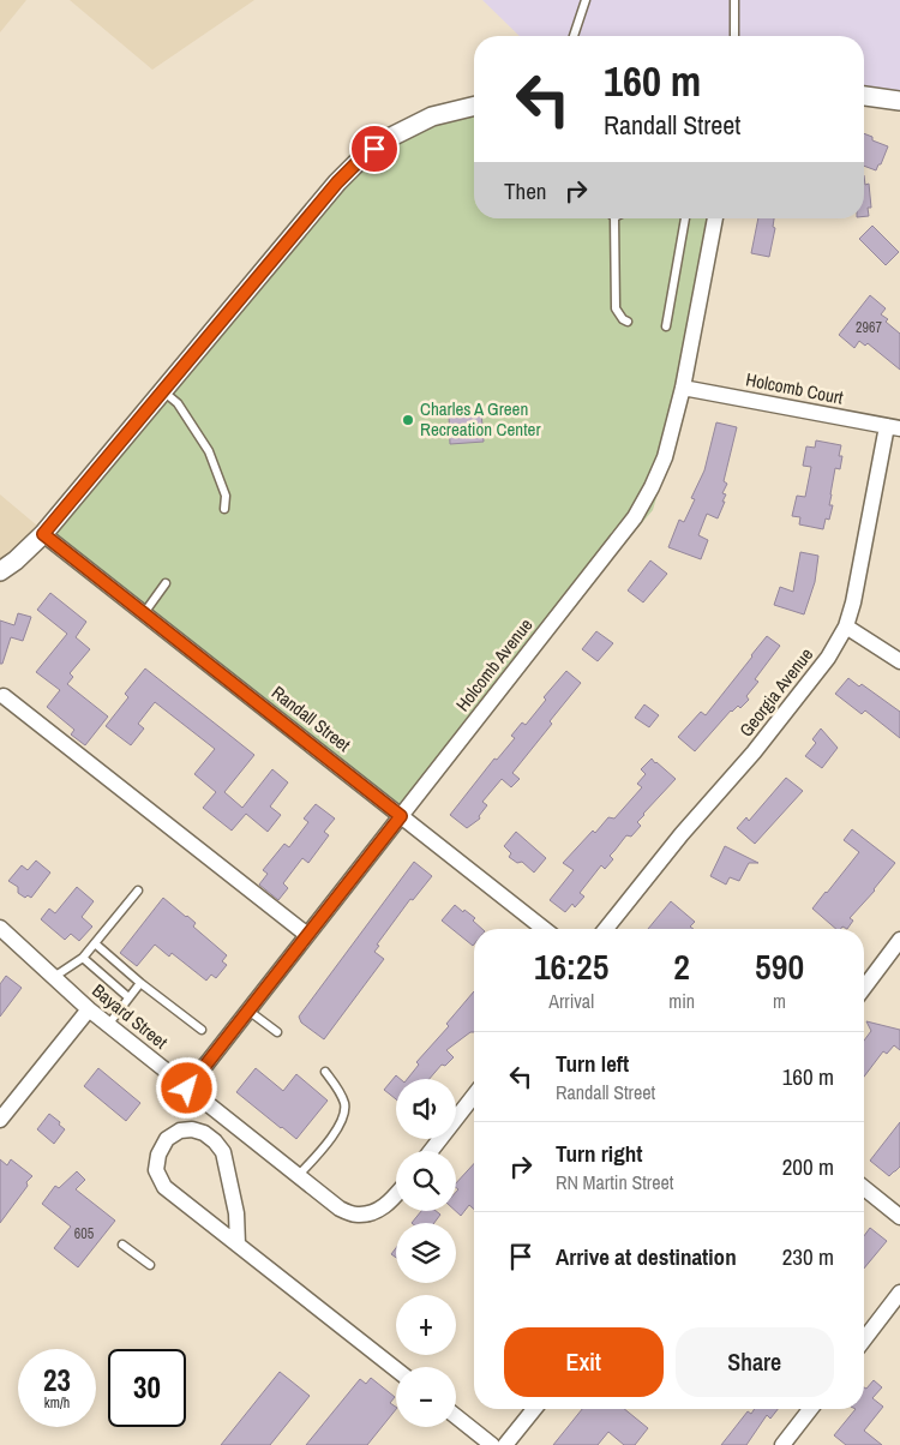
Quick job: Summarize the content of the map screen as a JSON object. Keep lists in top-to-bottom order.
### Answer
{
  "streets": {
    "street": [
      "Holcomb Court",
      "Holcomb Avenue",
      "Georgia Avenue",
      "Randall Street",
      "Bayard Street"
    ]
  },
  "crossings": [
    ["Holcomb Court", "Holcomb Avenue"],
    ["Holcomb Court", "Georgia Avenue"],
    ["Holcomb Avenue", "Randall Street"],
    ["Holcomb Avenue", "Bayard Street"]
  ],
  "places": ["Charles A Green Recreation Center"],
  "house_numbers": ["2967", "605"],
  "page": {
    "turn": ["160 m", "Randall Street"],
    "then": "Then",
    "eta": [
      "16:25",
      "Arrival",
      "2",
      "min",
      "590",
      "m"
    ],
    "list": [
      {
        "name": "Turn left",
        "note": "Randall Street",
        "value": "160 m"
      },
      {
        "name": "Turn right",
        "note": "RN Martin Street",
        "value": "200 m"
      },
      {
        "name": "Arrive at destination",
        "value": "230 m"
      }
    ],
    "map_buttons": ["+", "−"],
    "buttons": ["Exit", "Share"],
    "speed": "23 km/h",
    "limit": "30"
  }
}
